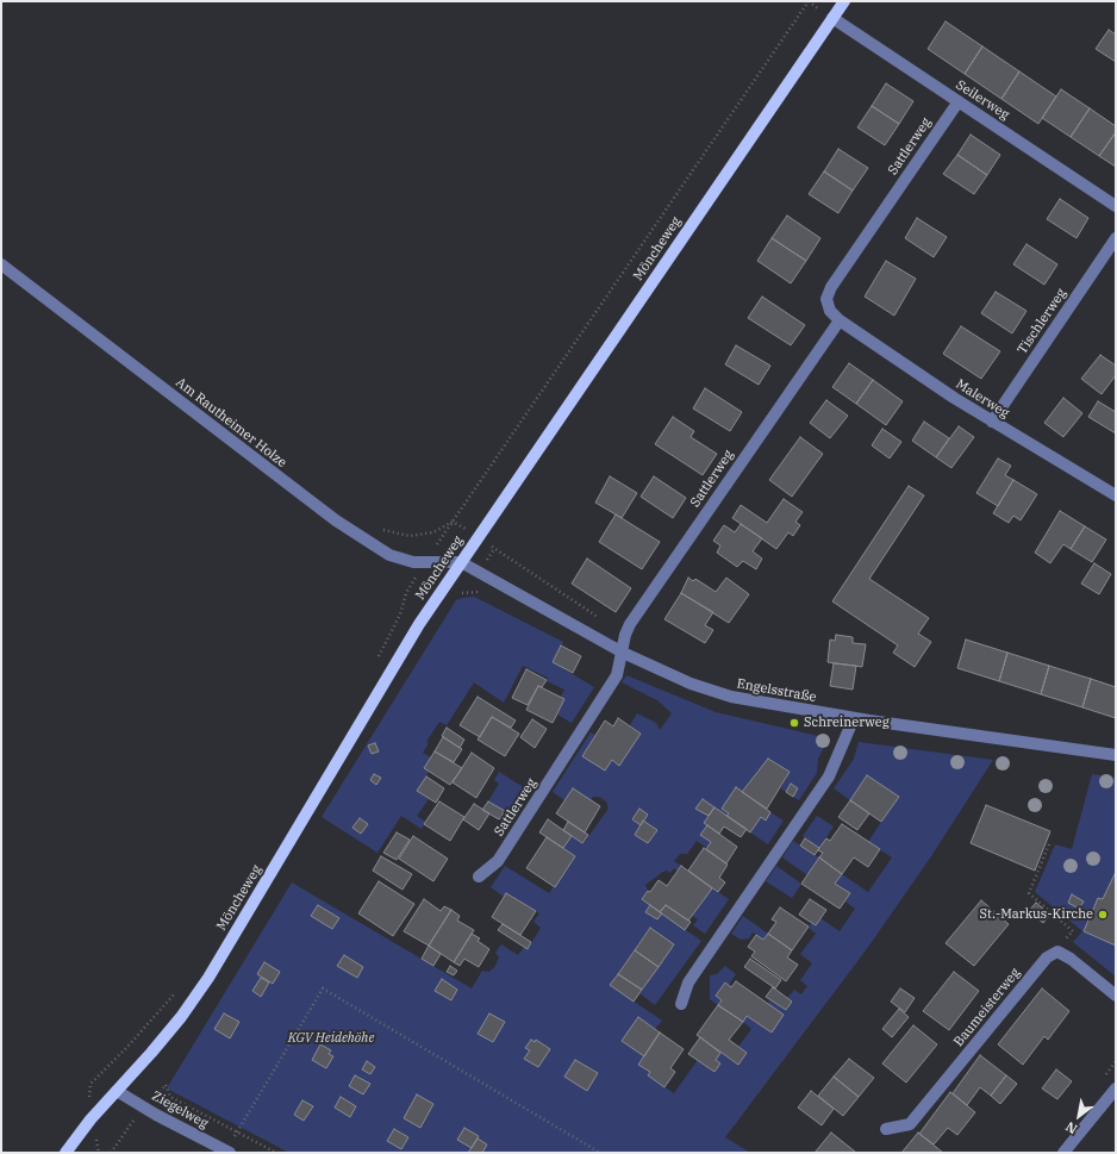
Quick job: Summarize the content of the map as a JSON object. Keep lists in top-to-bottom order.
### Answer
{
  "streets": {
    "main road": ["Möncheweg"],
    "street": [
      "Seilerweg",
      "Sattlerweg",
      "Tischlerweg",
      "Malerweg",
      "Am Rautheimer Holze",
      "Engelsstraße",
      "Baumeisterweg",
      "Ziegelweg"
    ]
  },
  "crossings": [
    ["Seilerweg", "Sattlerweg"],
    ["Seilerweg", "Möncheweg"],
    ["Sattlerweg", "Malerweg"],
    ["Sattlerweg", "Engelsstraße"],
    ["Möncheweg", "Am Rautheimer Holze"],
    ["Möncheweg", "Engelsstraße"],
    ["Möncheweg", "Ziegelweg"],
    ["Tischlerweg", "Malerweg"],
    ["Am Rautheimer Holze", "Engelsstraße"]
  ],
  "parks": ["KGV Heidehöhe"],
  "places": ["Schreinerweg", "St.-Markus-Kirche"],
  "north": "bottom left"
}
